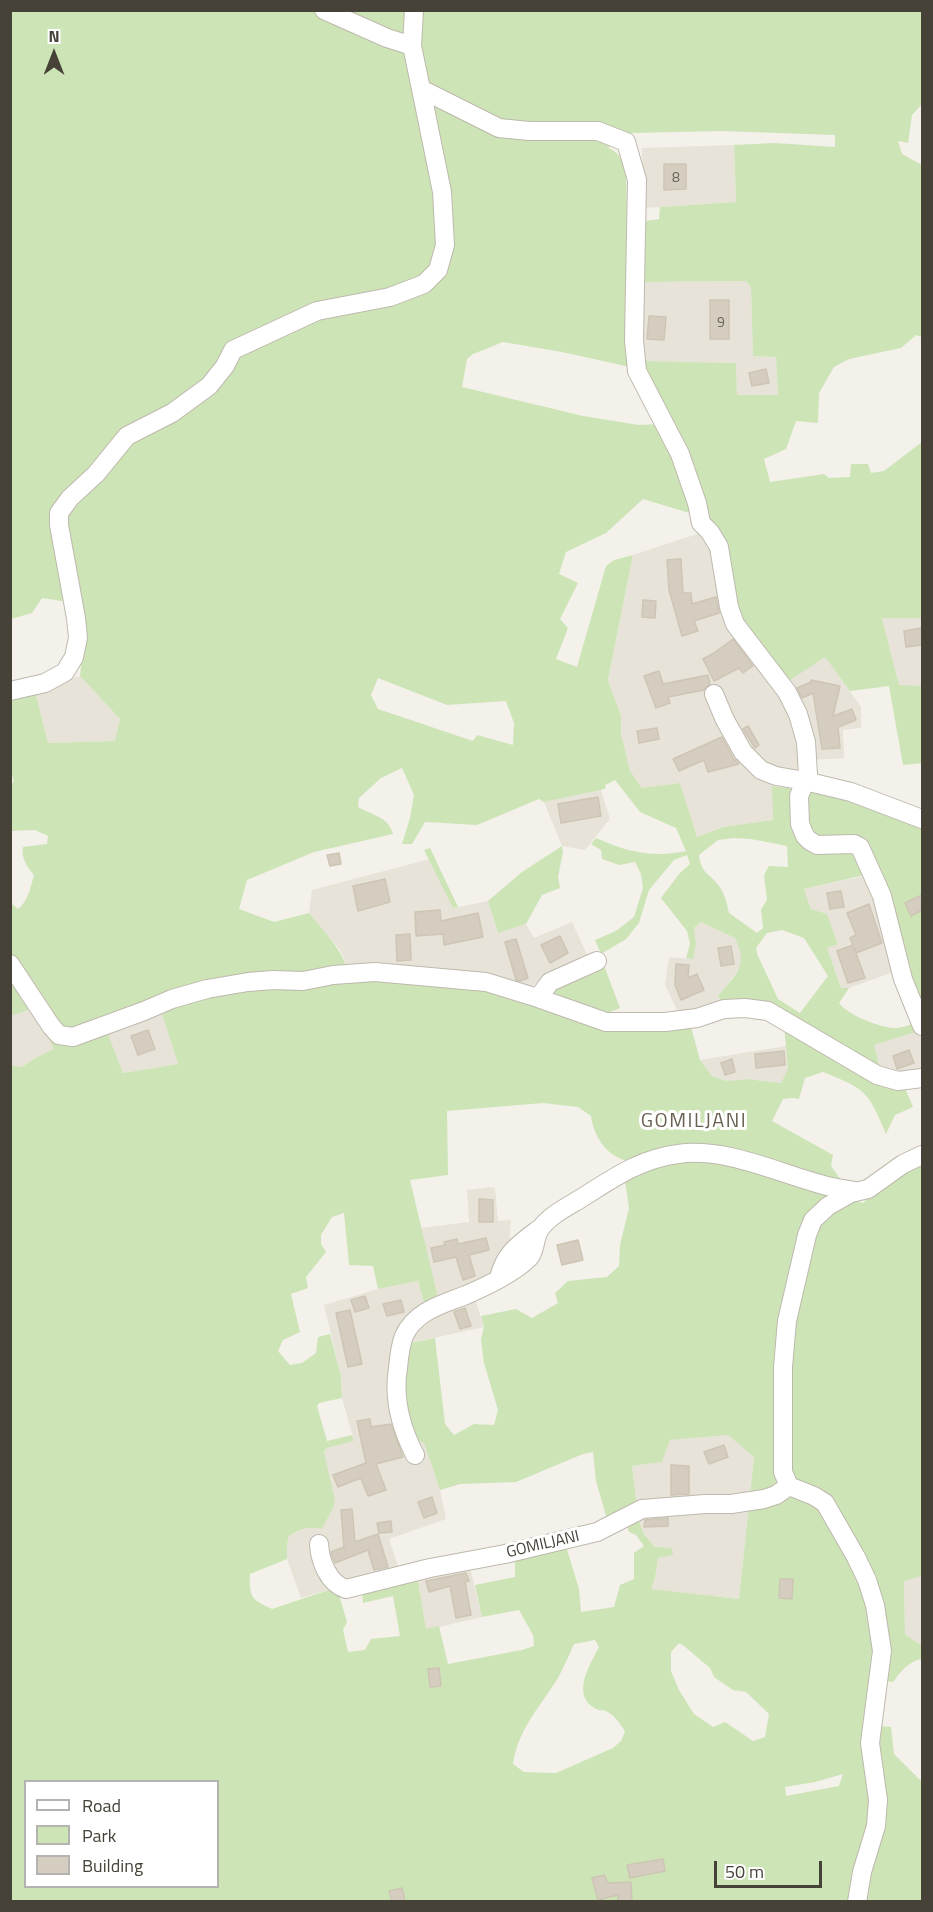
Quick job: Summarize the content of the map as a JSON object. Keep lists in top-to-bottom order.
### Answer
{
  "streets": {
    "street": ["GOMILJANI"]
  },
  "districts": ["GOMILJANI"],
  "house_numbers": ["8", "9"],
  "legend": ["Road", "Park", "Building"],
  "scale_bar": "50 m",
  "north": "top"
}
